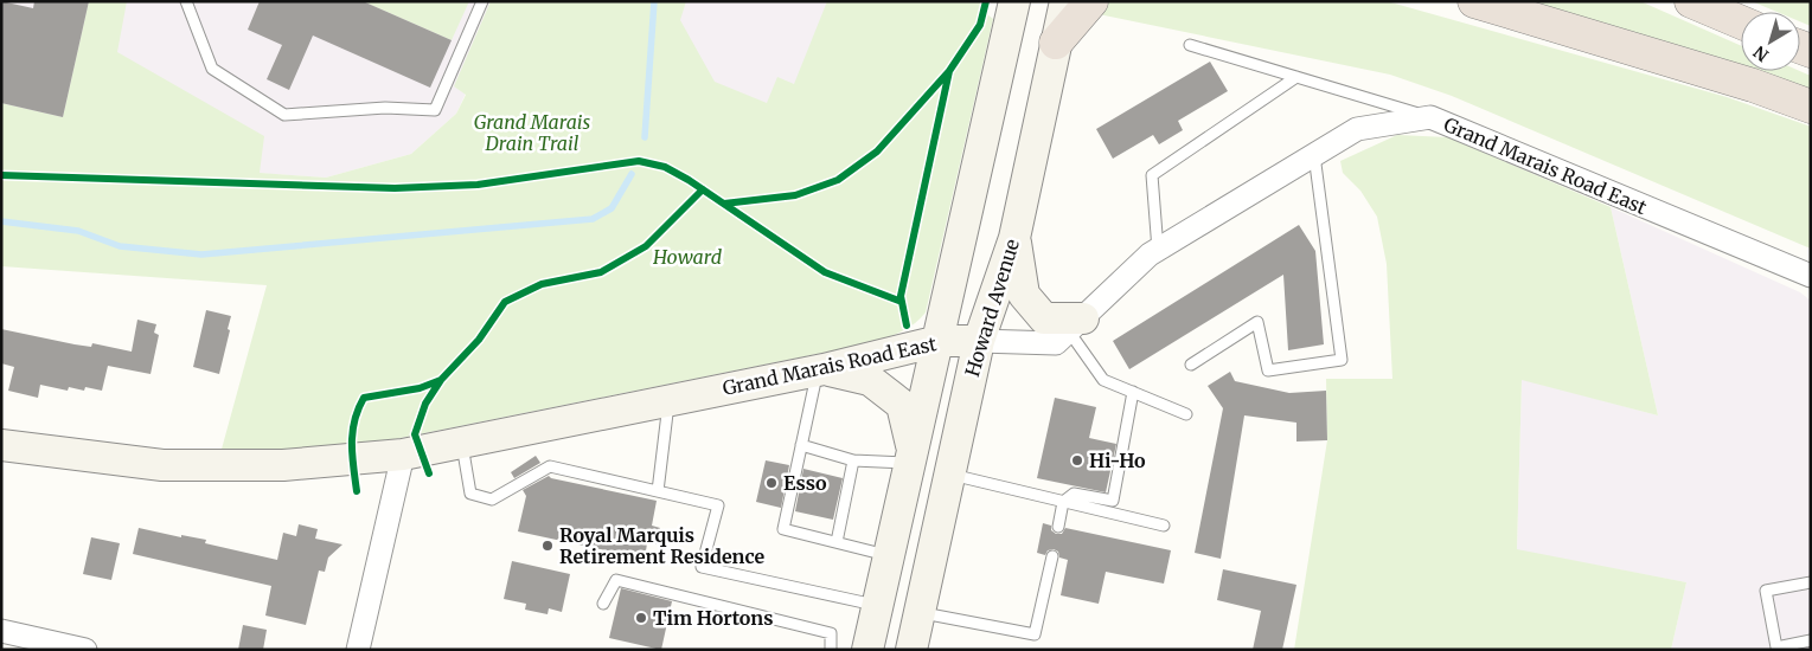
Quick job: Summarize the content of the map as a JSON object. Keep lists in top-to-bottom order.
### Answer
{
  "streets": {
    "main road": ["Grand Marais Road East", "Howard Avenue"]
  },
  "crossings": [
    ["Grand Marais Road East", "Howard Avenue"]
  ],
  "parks": ["Grand Marais Drain Trail", "Howard"],
  "places": [
    "Hi-Ho",
    "Esso",
    "Royal Marquis Retirement Residence",
    "Tim Hortons"
  ],
  "north": "bottom left"
}
